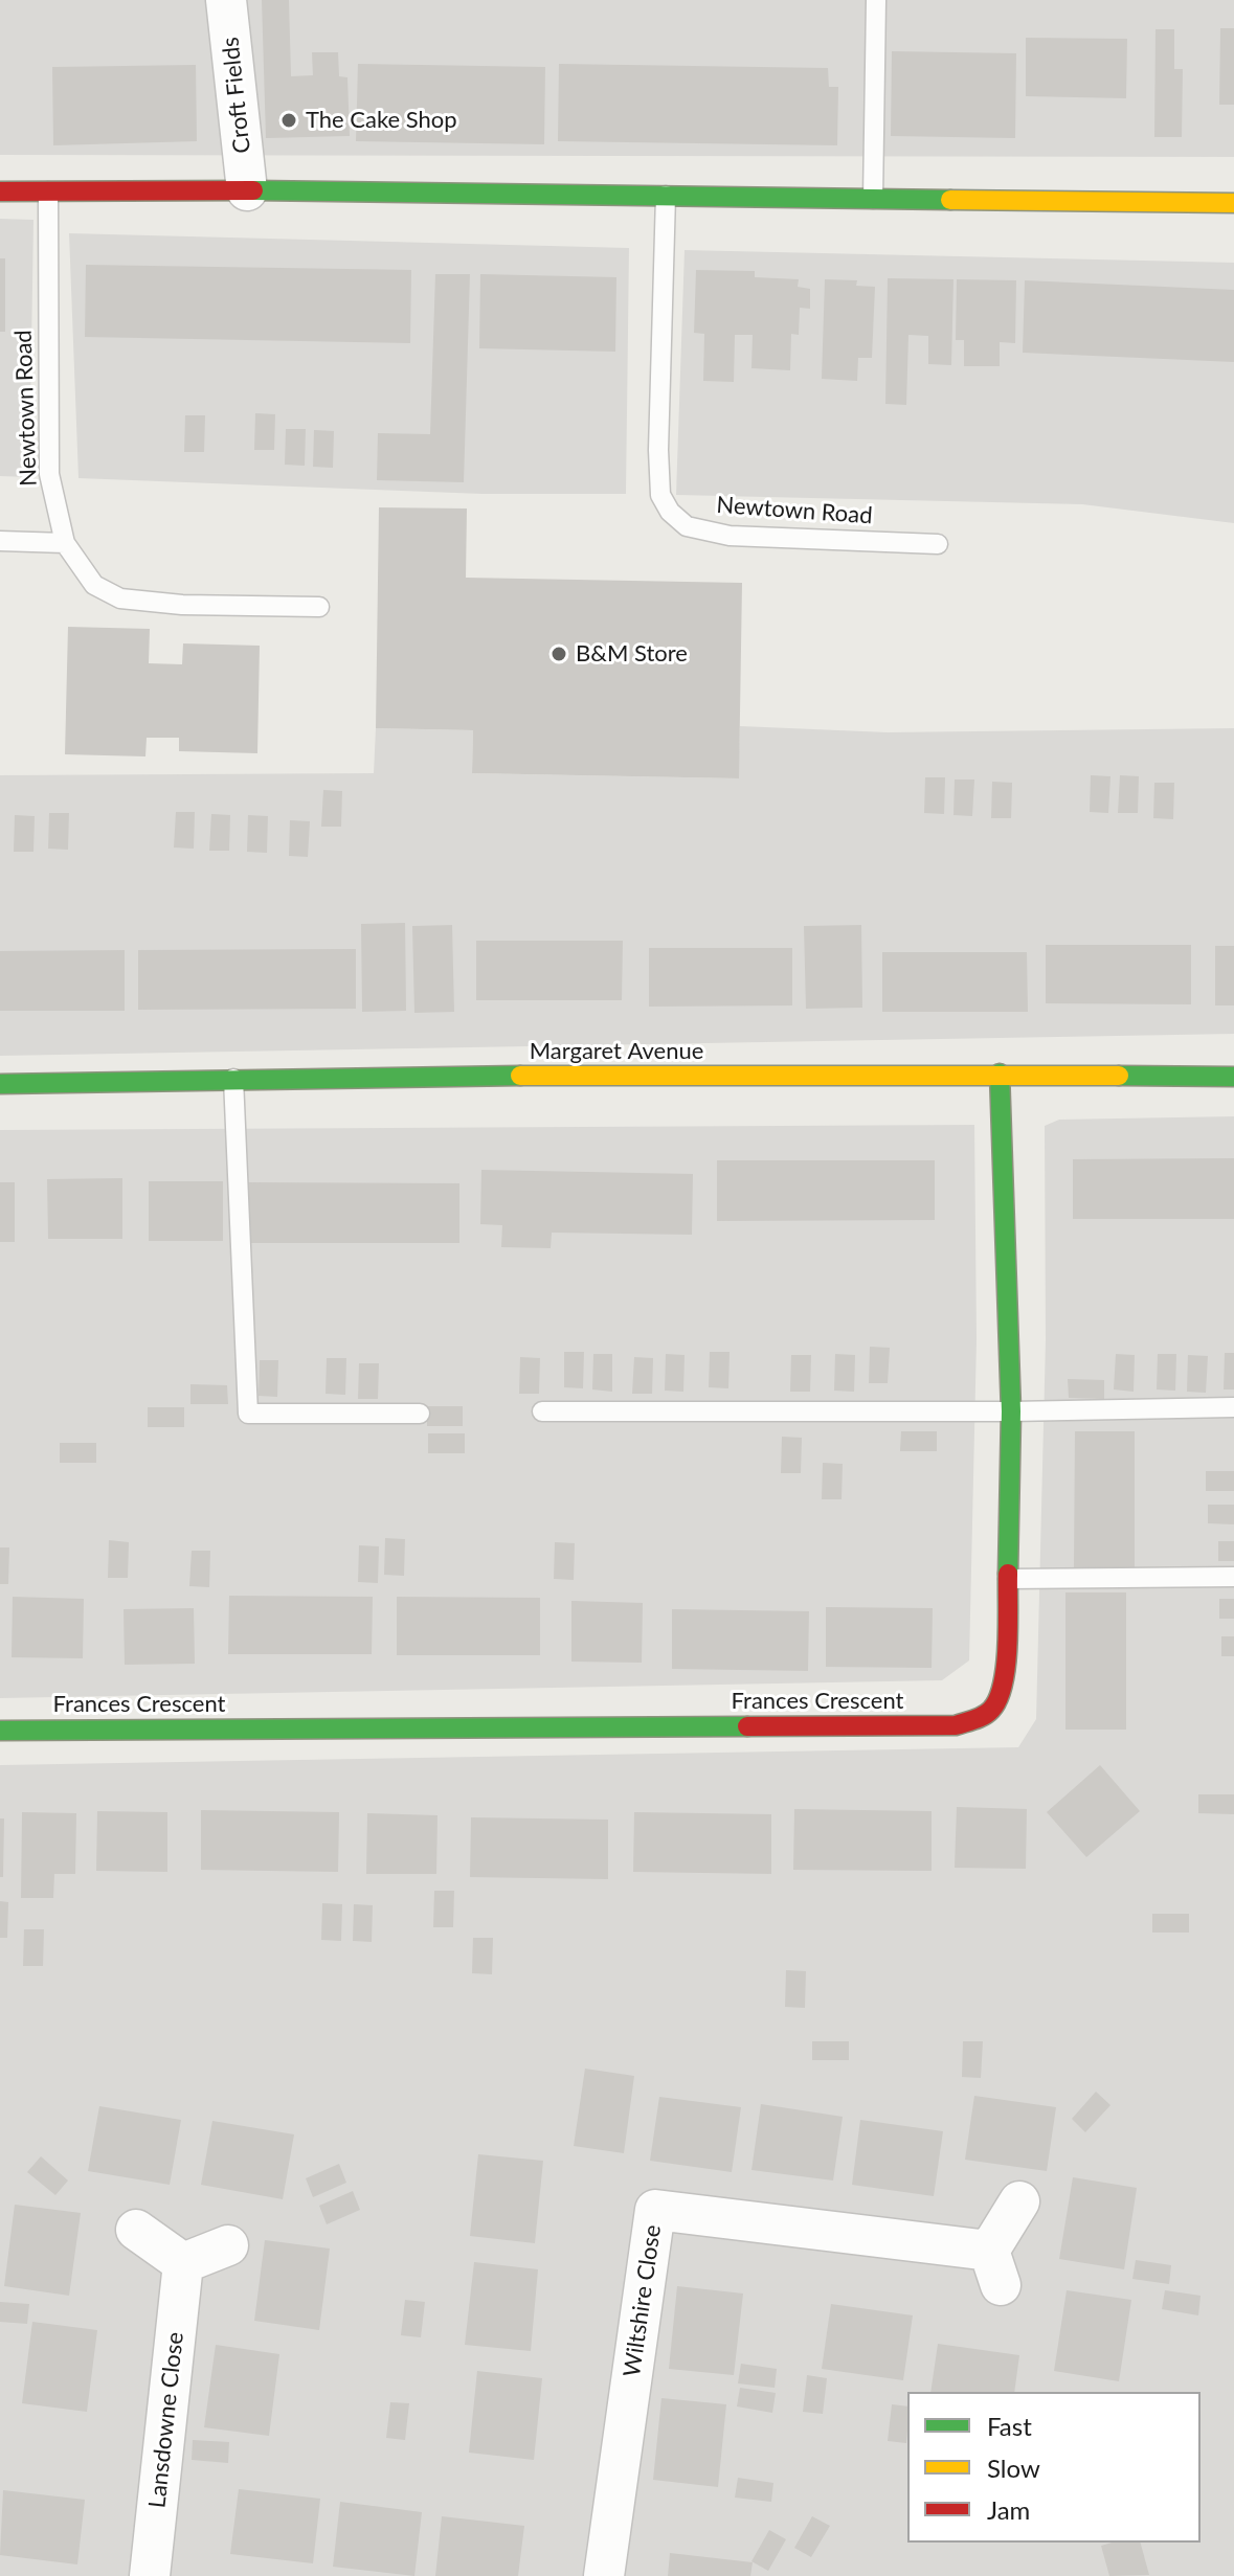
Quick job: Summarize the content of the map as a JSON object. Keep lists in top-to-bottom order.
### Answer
{
  "streets": {
    "street": [
      "Croft Fields",
      "Margaret Avenue",
      "Frances Crescent",
      "Wiltshire Close",
      "Lansdowne Close"
    ],
    "lane": ["Newtown Road"]
  },
  "crossings": [
    ["Margaret Avenue", "Frances Crescent"]
  ],
  "places": ["The Cake Shop", "B&M Store"],
  "legend": ["Fast", "Slow", "Jam"]
}
